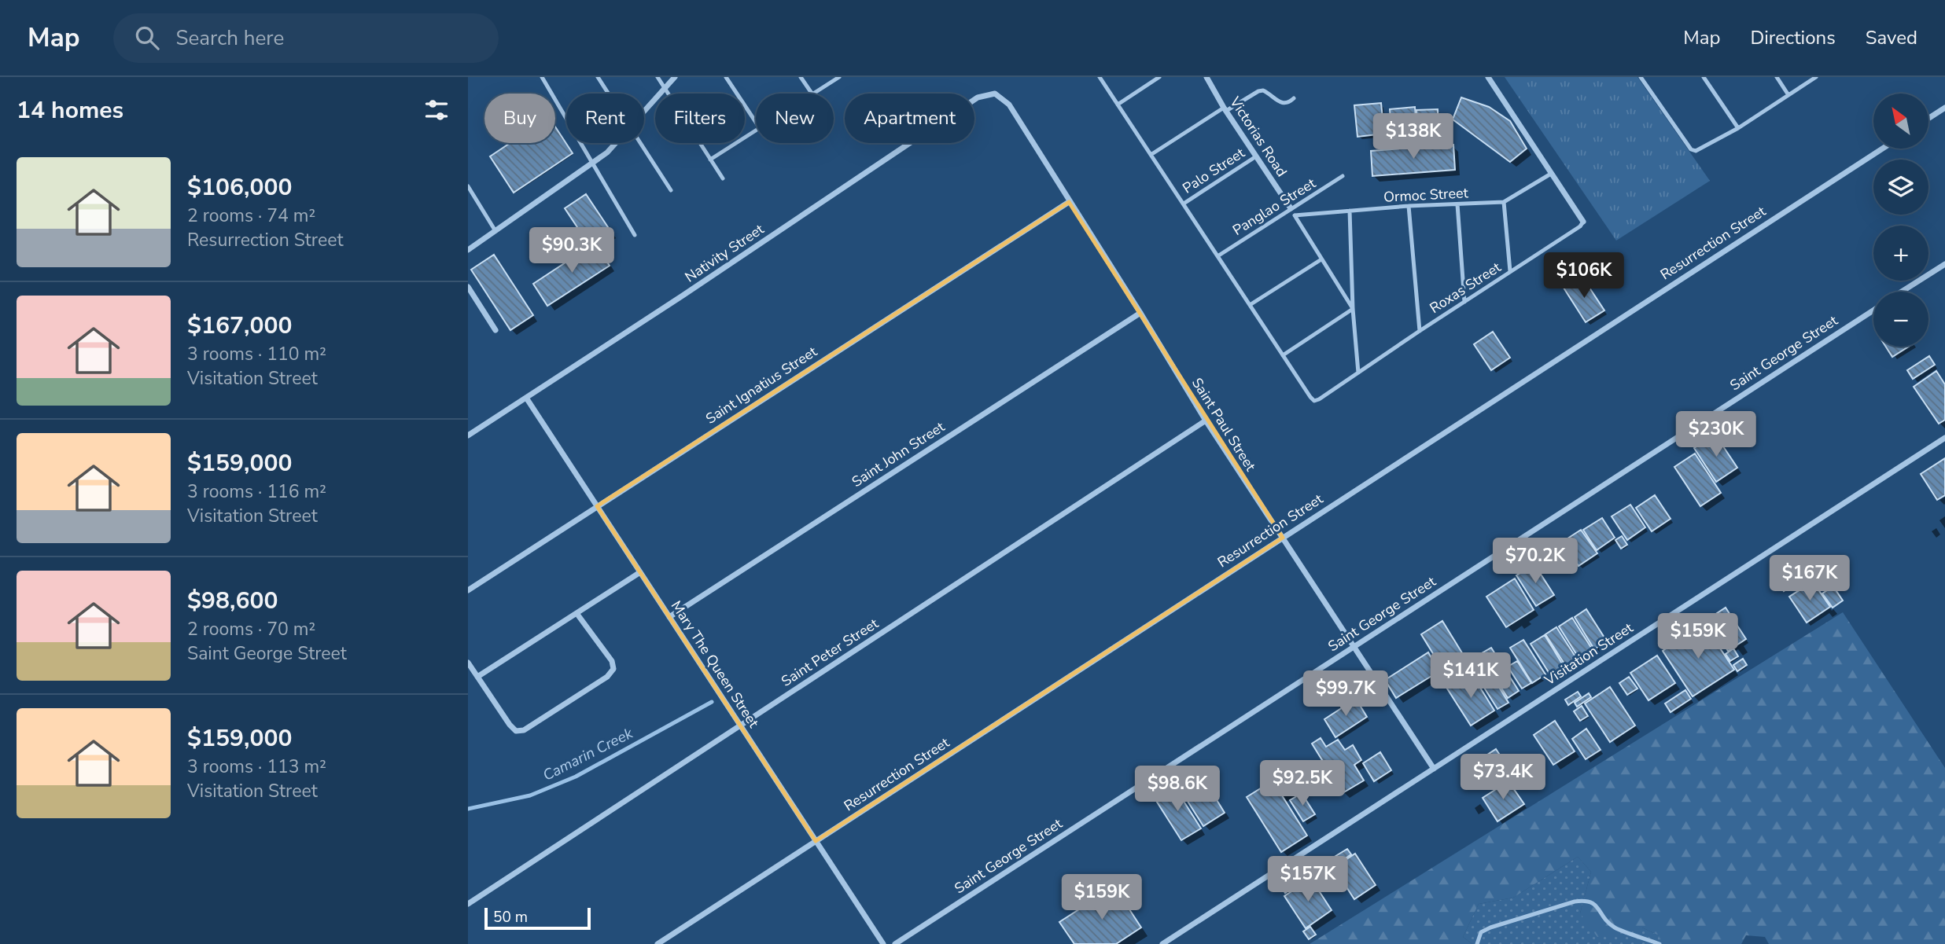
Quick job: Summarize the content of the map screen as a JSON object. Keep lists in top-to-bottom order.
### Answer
{
  "streets": {
    "street": [
      "Victorias Road",
      "Resurrection Street",
      "Nativity Street",
      "Saint George Street",
      "Saint Ignatius Street",
      "Saint Paul Street",
      "Saint John Street",
      "Saint Peter Street",
      "Visitation Street",
      "Mary The Queen Street"
    ],
    "lane": [
      "Palo Street",
      "Ormoc Street",
      "Panglao Street",
      "Roxas Street"
    ]
  },
  "crossings": [
    ["Victorias Road", "Palo Street"],
    ["Victorias Road", "Panglao Street"],
    ["Resurrection Street", "Saint Paul Street"],
    ["Resurrection Street", "Mary The Queen Street"],
    ["Nativity Street", "Saint Paul Street"],
    ["Nativity Street", "Mary The Queen Street"],
    ["Saint George Street", "Saint Paul Street"],
    ["Saint Ignatius Street", "Saint Paul Street"],
    ["Saint Ignatius Street", "Mary The Queen Street"],
    ["Saint Paul Street", "Saint John Street"],
    ["Saint Paul Street", "Saint Peter Street"],
    ["Saint Paul Street", "Visitation Street"],
    ["Saint John Street", "Mary The Queen Street"],
    ["Saint Peter Street", "Mary The Queen Street"]
  ],
  "water": ["Camarin Creek"],
  "scale_bar": "50 m",
  "north": "top left",
  "page": {
    "header": "Map",
    "search": "Search here",
    "nav": ["Map", "Directions", "Saved"],
    "heading": "14 homes",
    "map_buttons": ["+", "−"],
    "chip": [
      "Buy",
      "Rent",
      "Filters",
      "New",
      "Apartment"
    ],
    "price": [
      "$138K",
      "$90.3K",
      "$106K",
      "$230K",
      "$70.2K",
      "$167K",
      "$159K",
      "$141K",
      "$99.7K",
      "$73.4K",
      "$92.5K",
      "$98.6K",
      "$157K",
      "$159K"
    ],
    "list": [
      {
        "name": "$106,000",
        "note": "2 rooms · 74 m² · Resurrection Street"
      },
      {
        "name": "$167,000",
        "note": "3 rooms · 110 m² · Visitation Street"
      },
      {
        "name": "$159,000",
        "note": "3 rooms · 116 m² · Visitation Street"
      },
      {
        "name": "$98,600",
        "note": "2 rooms · 70 m² · Saint George Street"
      },
      {
        "name": "$159,000",
        "note": "3 rooms · 113 m² · Visitation Street"
      }
    ],
    "scale": "50 m"
  }
}
